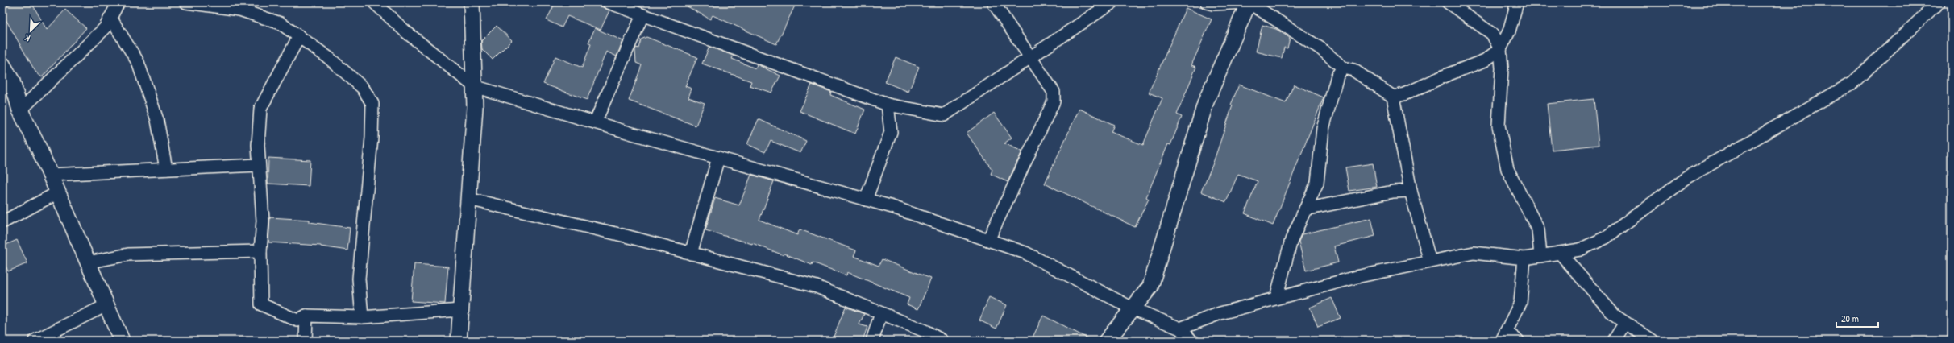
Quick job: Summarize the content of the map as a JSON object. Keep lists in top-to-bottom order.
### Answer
{
  "scale_bar": "20 m",
  "north": "bottom left"
}
